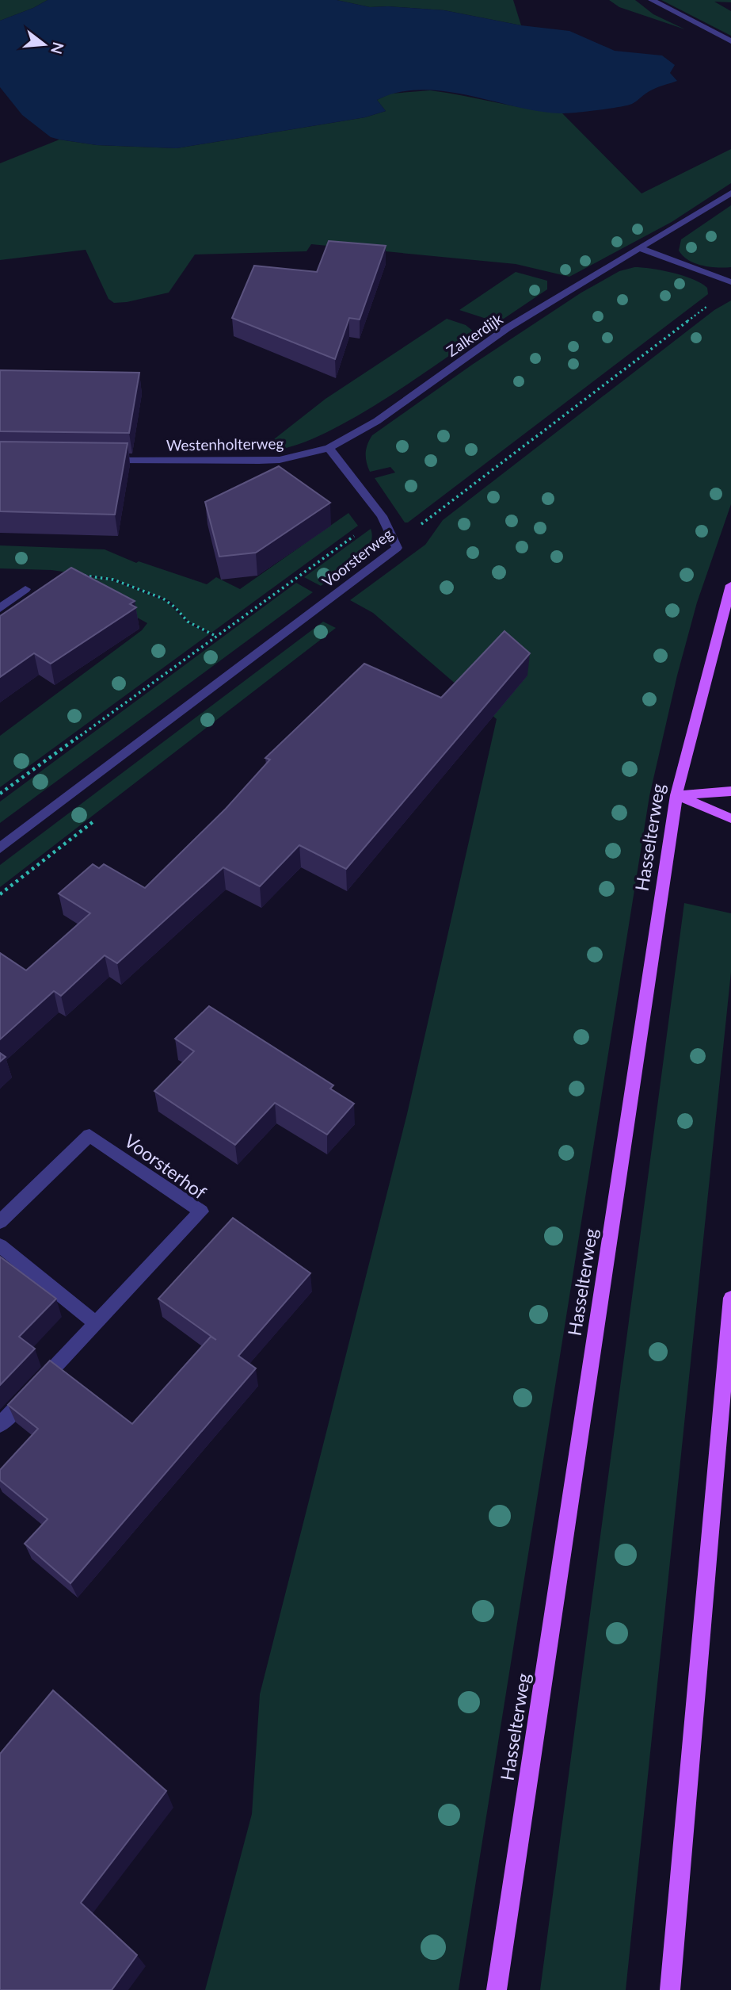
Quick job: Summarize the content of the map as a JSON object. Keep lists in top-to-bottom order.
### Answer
{
  "streets": {
    "main road": ["Hasselterweg"],
    "street": [
      "Zalkerdijk",
      "Westenholterweg",
      "Voorsterweg",
      "Voorsterhof"
    ]
  },
  "crossings": [
    ["Zalkerdijk", "Westenholterweg"]
  ],
  "north": "right"
}
